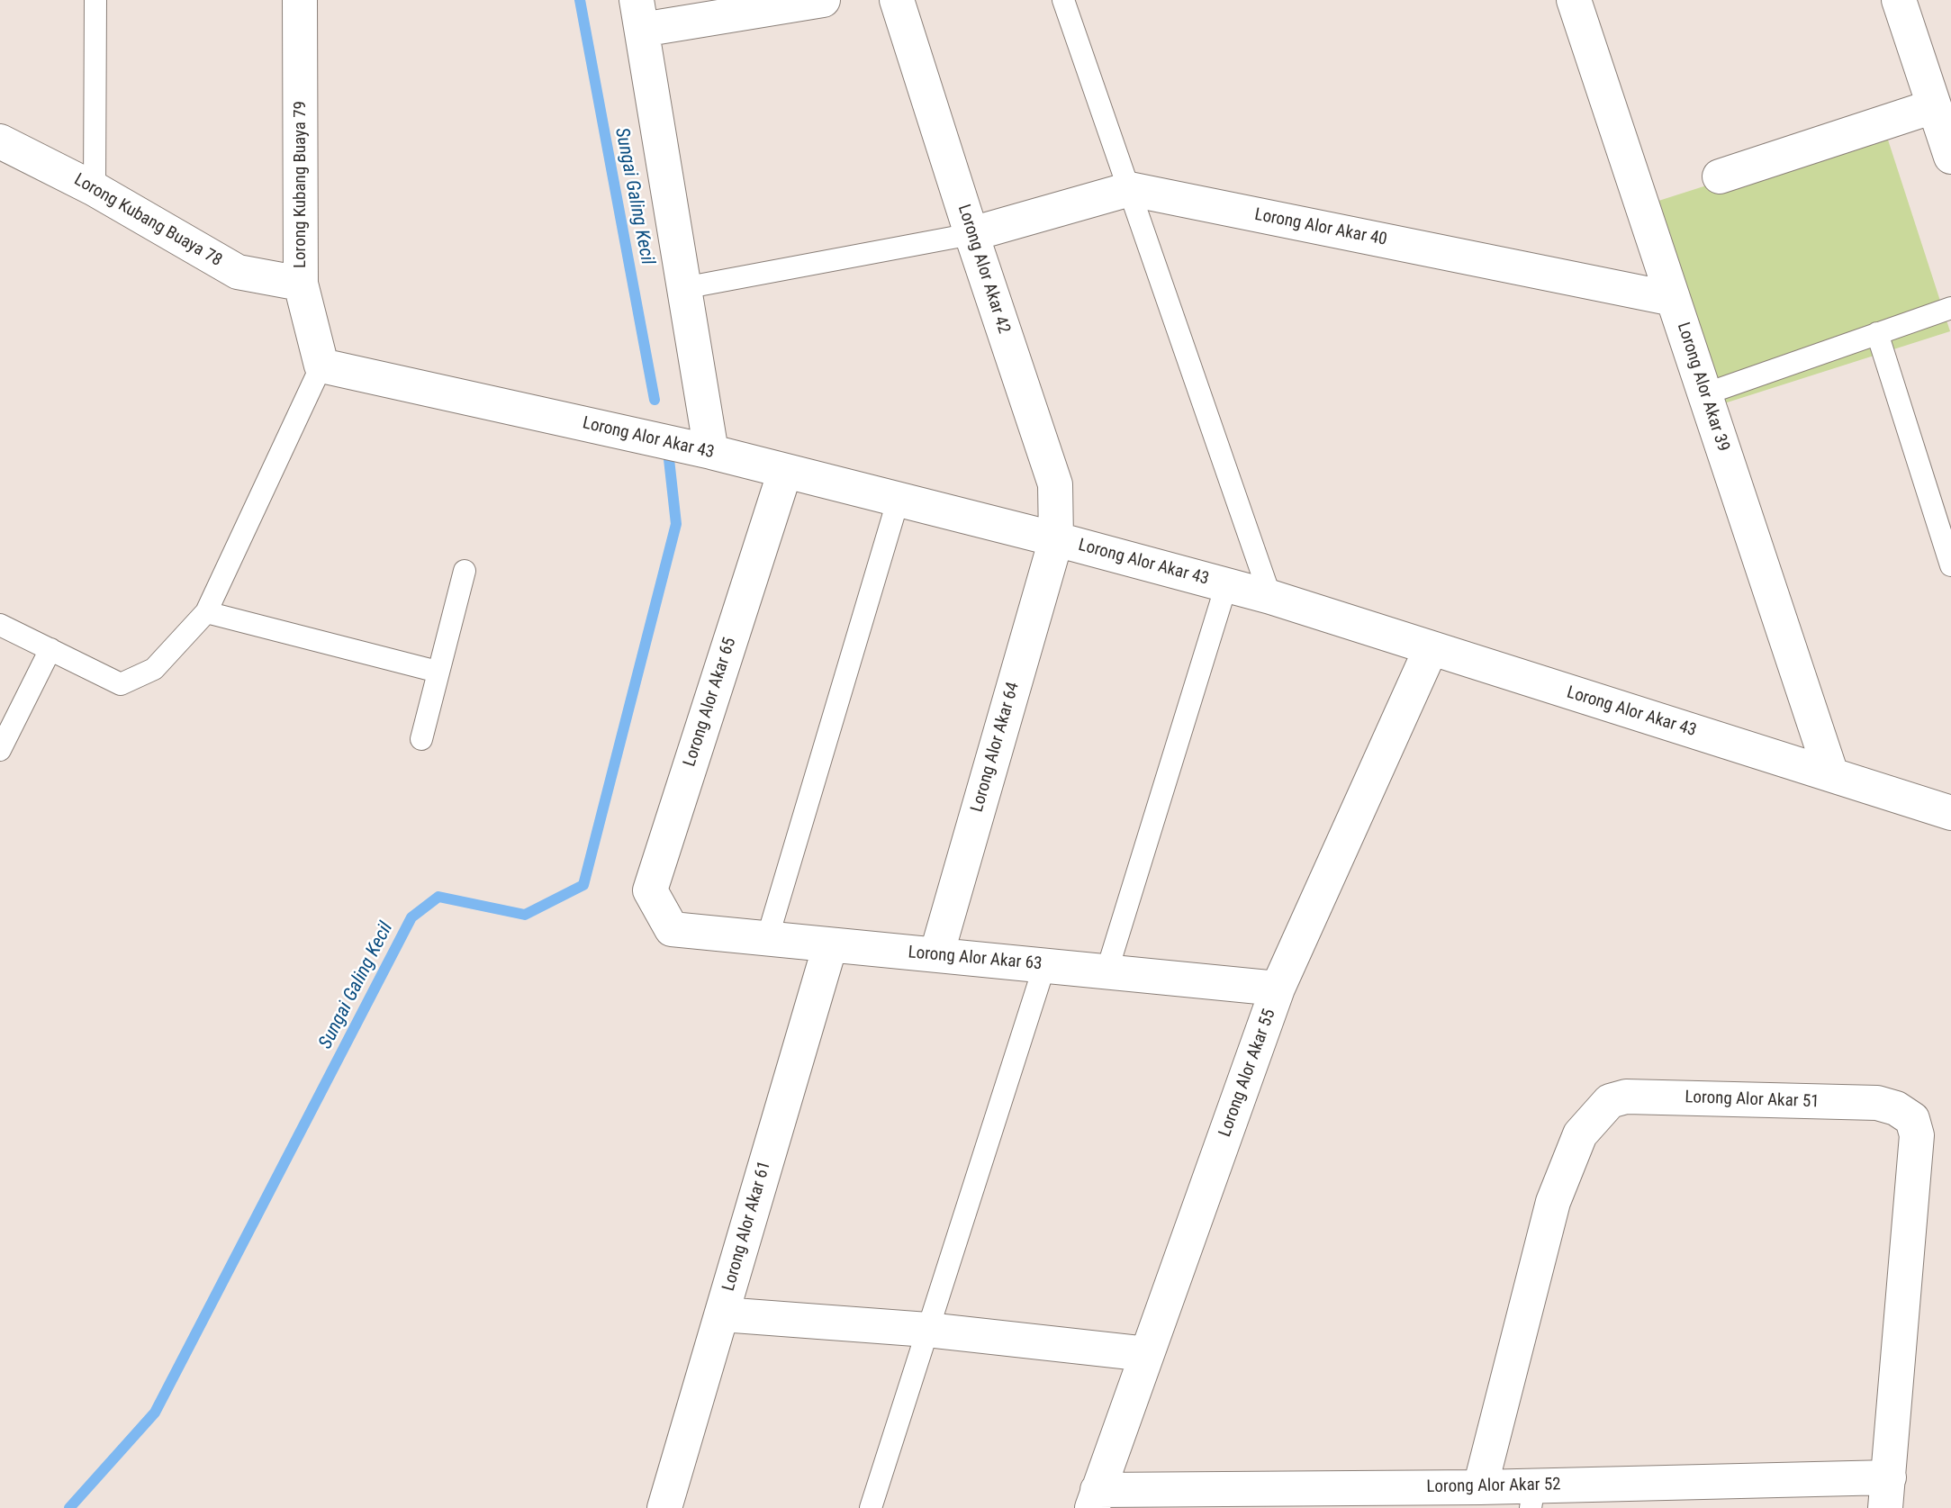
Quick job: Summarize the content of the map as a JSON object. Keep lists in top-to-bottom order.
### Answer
{
  "streets": {
    "street": [
      "Lorong Kubang Buaya 79",
      "Lorong Kubang Buaya 78",
      "Lorong Alor Akar 40",
      "Lorong Alor Akar 42",
      "Lorong Alor Akar 39",
      "Lorong Alor Akar 43",
      "Lorong Alor Akar 65",
      "Lorong Alor Akar 64",
      "Lorong Alor Akar 63",
      "Lorong Alor Akar 55",
      "Lorong Alor Akar 51",
      "Lorong Alor Akar 61",
      "Lorong Alor Akar 52"
    ]
  },
  "crossings": [
    ["Lorong Kubang Buaya 79", "Lorong Kubang Buaya 78"],
    ["Lorong Kubang Buaya 79", "Lorong Alor Akar 43"],
    ["Lorong Alor Akar 40", "Lorong Alor Akar 42"],
    ["Lorong Alor Akar 40", "Lorong Alor Akar 39"],
    ["Lorong Alor Akar 42", "Lorong Alor Akar 43"],
    ["Lorong Alor Akar 42", "Lorong Alor Akar 64"],
    ["Lorong Alor Akar 39", "Lorong Alor Akar 43"],
    ["Lorong Alor Akar 43", "Lorong Alor Akar 65"],
    ["Lorong Alor Akar 43", "Lorong Alor Akar 64"],
    ["Lorong Alor Akar 43", "Lorong Alor Akar 55"],
    ["Lorong Alor Akar 65", "Lorong Alor Akar 63"],
    ["Lorong Alor Akar 64", "Lorong Alor Akar 63"],
    ["Lorong Alor Akar 63", "Lorong Alor Akar 55"],
    ["Lorong Alor Akar 63", "Lorong Alor Akar 61"],
    ["Lorong Alor Akar 55", "Lorong Alor Akar 52"],
    ["Lorong Alor Akar 51", "Lorong Alor Akar 52"]
  ],
  "water": ["Sungai Galing Kecil"]
}
